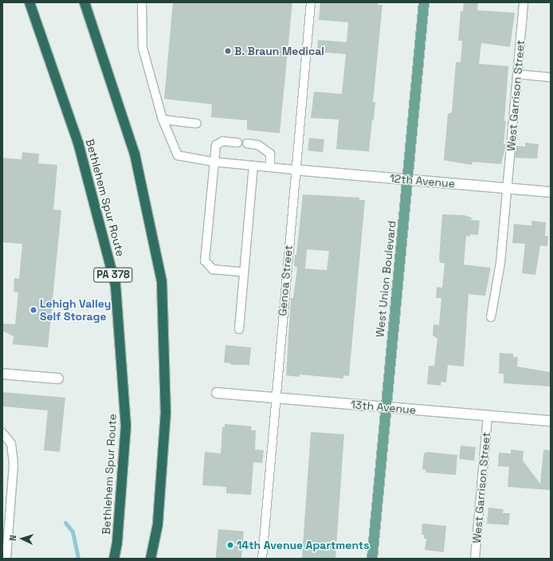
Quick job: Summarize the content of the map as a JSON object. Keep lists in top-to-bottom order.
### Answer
{
  "streets": {
    "highway": ["Bethlehem Spur Route", "PA 378"],
    "main road": ["West Union Boulevard"],
    "street": ["12th Avenue", "13th Avenue"],
    "lane": ["West Garrison Street", "Genoa Street"]
  },
  "crossings": [
    ["West Garrison Street", "12th Avenue"],
    ["West Garrison Street", "13th Avenue"],
    ["12th Avenue", "West Union Boulevard"],
    ["12th Avenue", "Genoa Street"],
    ["West Union Boulevard", "13th Avenue"],
    ["Genoa Street", "13th Avenue"]
  ],
  "places": ["B. Braun Medical", "Lehigh Valley Self Storage", "14th Avenue Apartments"],
  "north": "left"
}
